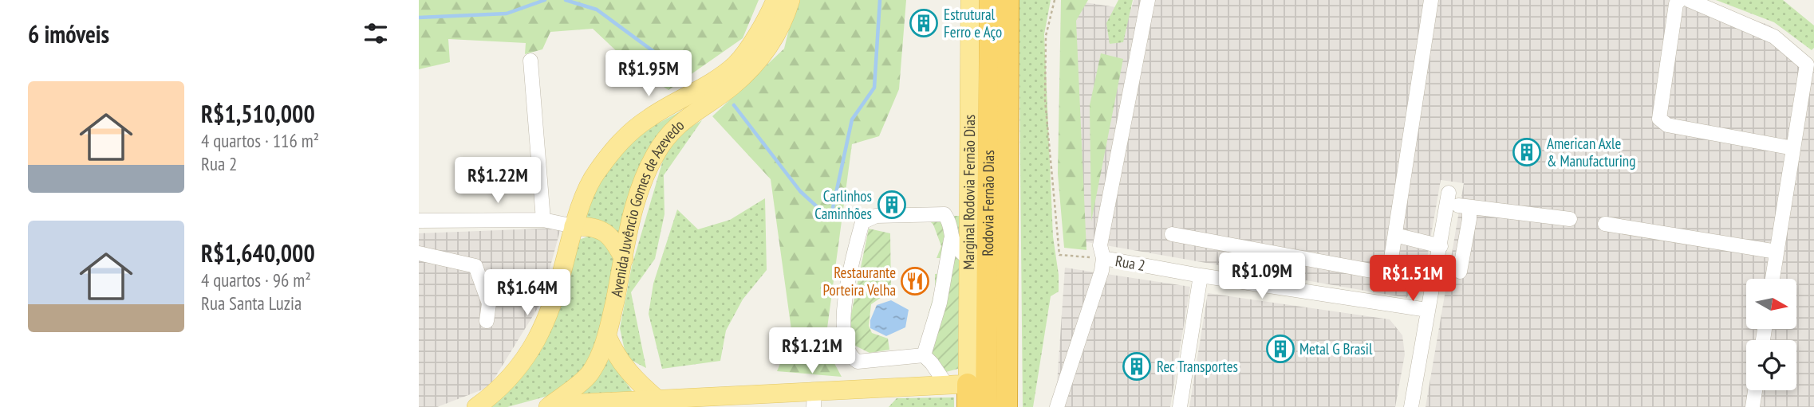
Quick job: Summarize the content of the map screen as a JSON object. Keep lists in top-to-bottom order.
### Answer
{
  "streets": {
    "highway": ["Rodovia Fernão Dias"],
    "main road": ["Marginal Rodovia Fernão Dias", "Avenida Juvêncio Gomes de Azevedo"],
    "street": ["Rua 2"]
  },
  "places": {
    "building": [
      "Estrutural Ferro e Aço",
      "American Axle & Manufacturing",
      "Carlinhos Caminhões",
      "Metal G Brasil",
      "Rec Transportes"
    ],
    "restaurant": ["Restaurante Porteira Velha"]
  },
  "north": "right",
  "page": {
    "heading": "6 imóveis",
    "price": [
      "R$1.95M",
      "R$1.22M",
      "R$1.09M",
      "R$1.51M",
      "R$1.64M",
      "R$1.21M"
    ],
    "list": [
      {
        "name": "R$1,510,000",
        "note": "4 quartos · 116 m² · Rua 2"
      },
      {
        "name": "R$1,640,000",
        "note": "4 quartos · 96 m² · Rua Santa Luzia"
      }
    ]
  }
}
